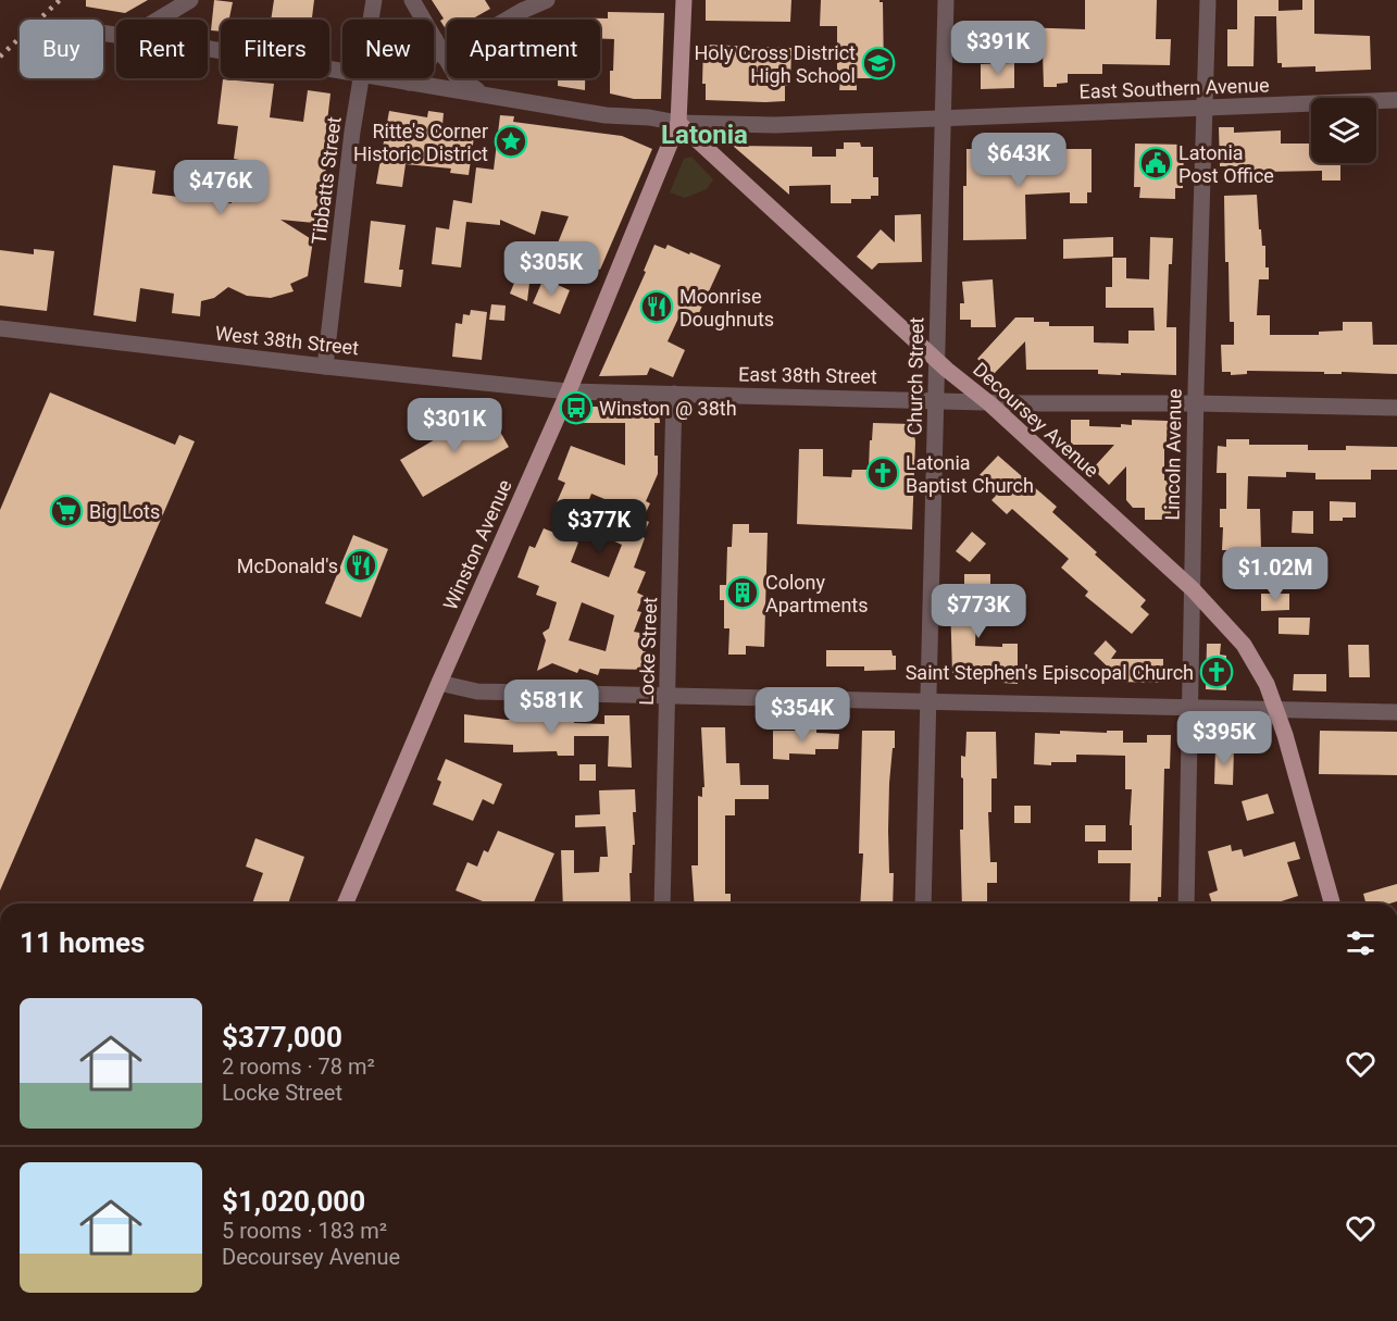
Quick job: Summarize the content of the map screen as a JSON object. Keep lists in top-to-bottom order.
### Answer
{
  "streets": {
    "main road": ["Decoursey Avenue", "Winston Avenue"],
    "street": [
      "East Southern Avenue",
      "Tibbatts Street",
      "West 38th Street",
      "East 38th Street",
      "Church Street",
      "Lincoln Avenue",
      "Locke Street"
    ]
  },
  "crossings": [
    ["East Southern Avenue", "Church Street"],
    ["East Southern Avenue", "Decoursey Avenue"],
    ["East Southern Avenue", "Lincoln Avenue"],
    ["East Southern Avenue", "Winston Avenue"],
    ["Tibbatts Street", "West 38th Street"],
    ["West 38th Street", "East 38th Street"],
    ["West 38th Street", "Winston Avenue"],
    ["East 38th Street", "Church Street"],
    ["East 38th Street", "Decoursey Avenue"],
    ["East 38th Street", "Lincoln Avenue"],
    ["East 38th Street", "Winston Avenue"],
    ["East 38th Street", "Locke Street"],
    ["Church Street", "Decoursey Avenue"],
    ["Decoursey Avenue", "Lincoln Avenue"],
    ["Decoursey Avenue", "Winston Avenue"]
  ],
  "districts": ["Latonia"],
  "places": {
    "school or university": ["Holy Cross District High School"],
    "place": ["Ritte's Corner Historic District"],
    "public building": ["Latonia Post Office"],
    "restaurant": ["Moonrise Doughnuts", "McDonald's"],
    "bus stop": ["Winston @ 38th"],
    "church": ["Latonia Baptist Church", "Saint Stephen's Episcopal Church"],
    "supermarket": ["Big Lots"],
    "building": ["Colony Apartments"]
  },
  "page": {
    "chip": [
      "Buy",
      "Rent",
      "Filters",
      "New",
      "Apartment"
    ],
    "price": [
      "$391K",
      "$643K",
      "$476K",
      "$305K",
      "$301K",
      "$377K",
      "$1.02M",
      "$773K",
      "$581K",
      "$354K",
      "$395K"
    ],
    "heading": "11 homes",
    "list": [
      {
        "name": "$377,000",
        "note": "2 rooms · 78 m² · Locke Street"
      },
      {
        "name": "$1,020,000",
        "note": "5 rooms · 183 m² · Decoursey Avenue"
      }
    ]
  }
}
